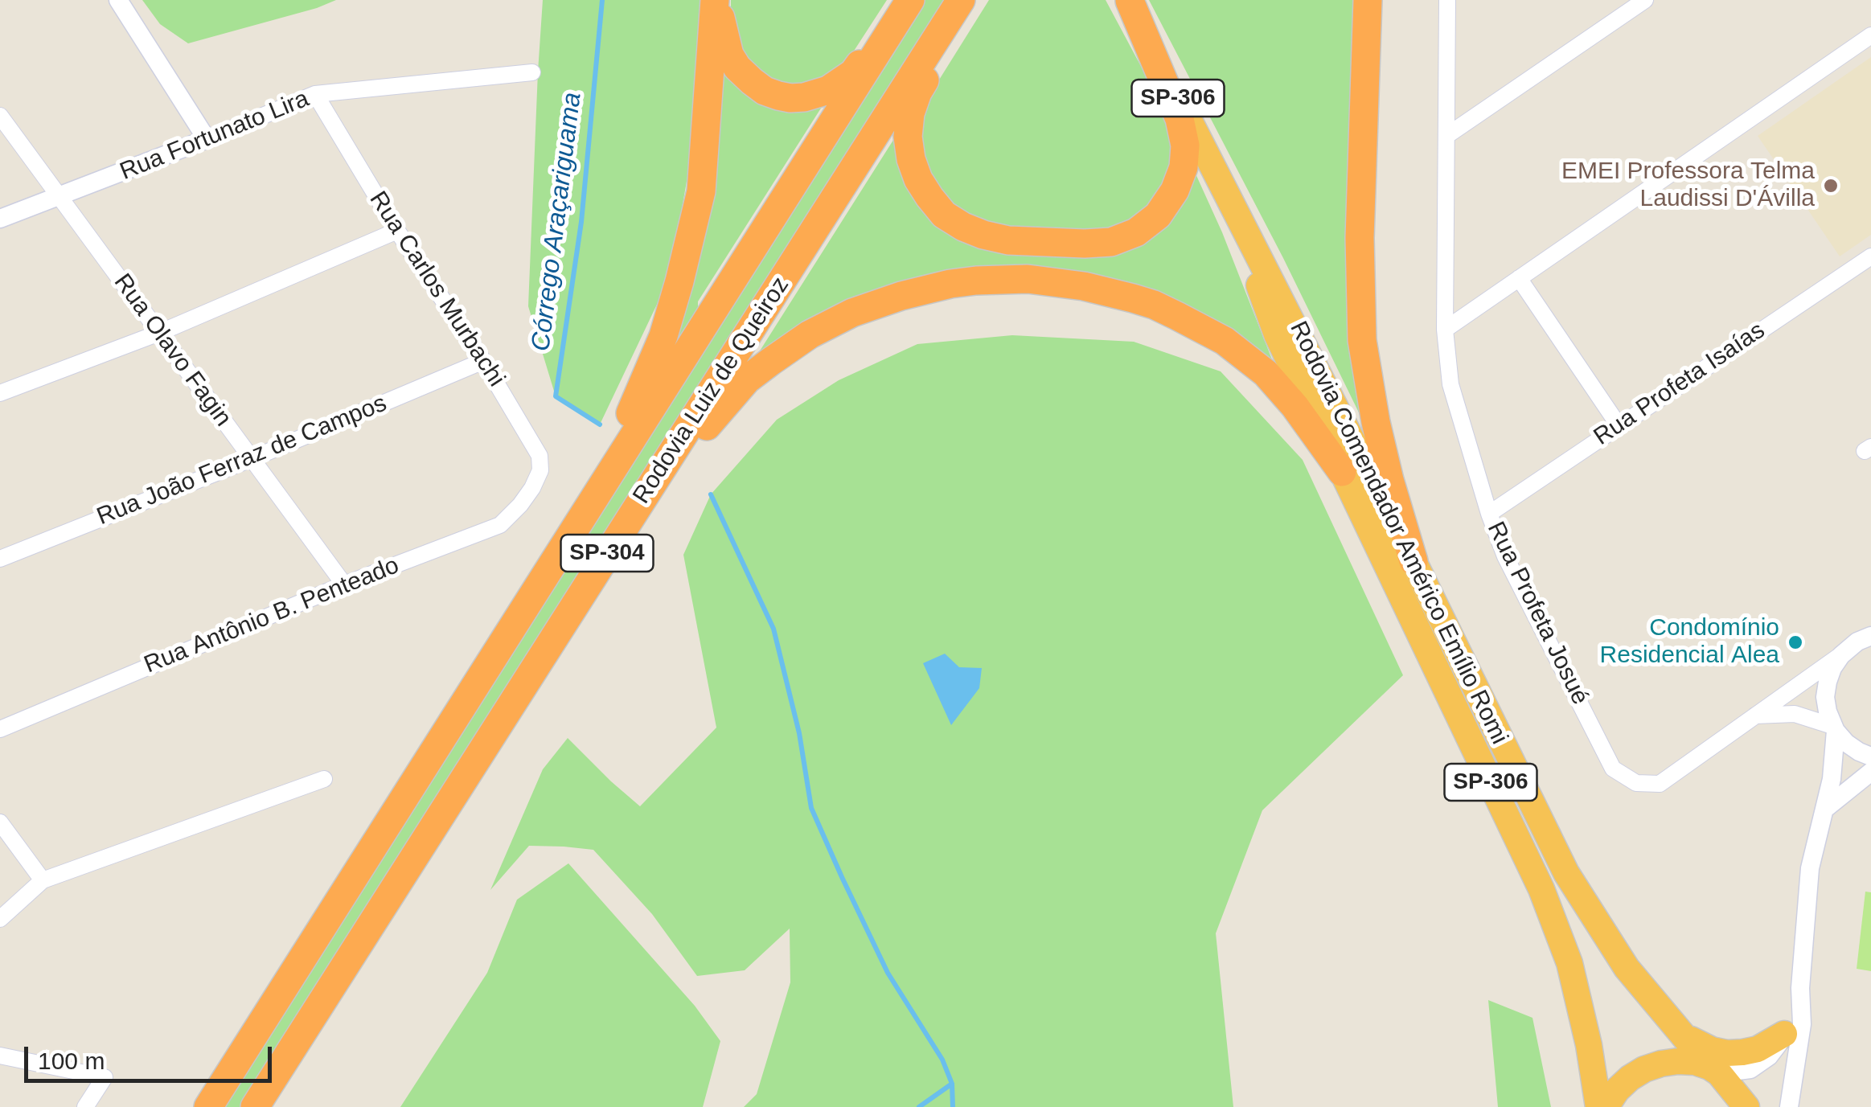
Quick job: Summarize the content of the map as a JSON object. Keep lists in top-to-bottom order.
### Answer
{
  "streets": {
    "highway": [
      "SP-306",
      "Rodovia Luiz de Queiroz",
      "Rodovia Comendador Américo Emílio Romi",
      "SP-304"
    ],
    "street": [
      "Rua Fortunato Lira",
      "Rua Carlos Murbachi",
      "Rua Olavo Fagin",
      "Rua Profeta Isaías",
      "Rua João Ferraz de Campos",
      "Rua Profeta Josué",
      "Rua Antônio B. Penteado"
    ]
  },
  "crossings": [
    ["Rua Fortunato Lira", "Rua Carlos Murbachi"],
    ["Rua Fortunato Lira", "Rua Olavo Fagin"],
    ["Rua Carlos Murbachi", "Rua João Ferraz de Campos"],
    ["Rua Carlos Murbachi", "Rua Antônio B. Penteado"],
    ["Rua Olavo Fagin", "Rua João Ferraz de Campos"],
    ["Rua Olavo Fagin", "Rua Antônio B. Penteado"],
    ["Rua Profeta Isaías", "Rua Profeta Josué"]
  ],
  "water": ["Córrego Araçariguama"],
  "places": ["EMEI Professora Telma Laudissi D'Ávilla", "Condomínio Residencial Alea"],
  "scale_bar": "100 m"
}
